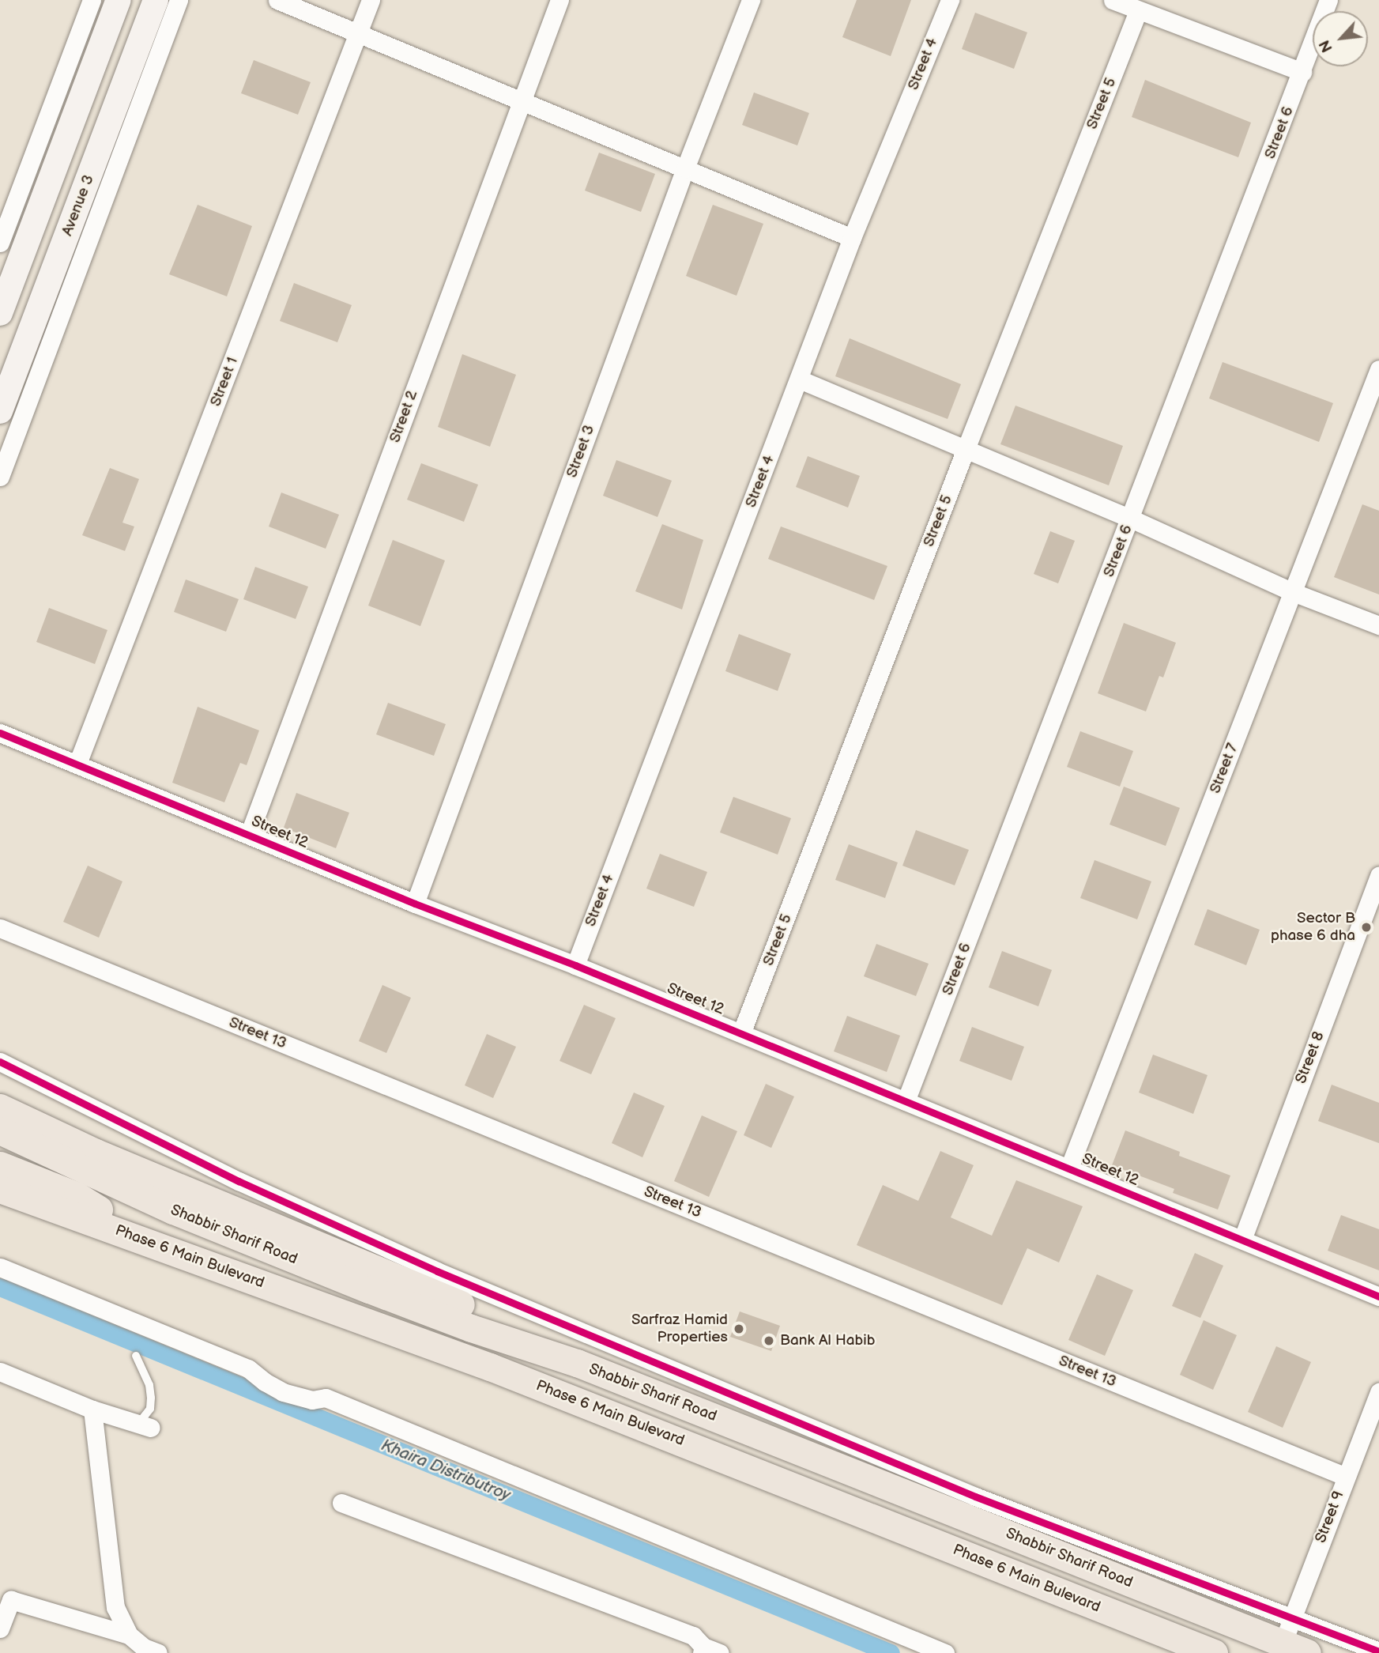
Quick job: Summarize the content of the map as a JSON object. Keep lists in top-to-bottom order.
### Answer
{
  "streets": {
    "main road": ["Avenue 3", "Shabbir Sharif Road", "Phase 6 Main Bulevard"],
    "street": [
      "Street 4",
      "Street 5",
      "Street 6",
      "Street 1",
      "Street 2",
      "Street 3",
      "Street 7",
      "Street 12",
      "Street 13",
      "Street 8",
      "Street 9"
    ]
  },
  "crossings": [
    ["Street 4", "Street 12"],
    ["Street 5", "Street 12"],
    ["Street 6", "Street 12"],
    ["Street 1", "Street 12"],
    ["Street 2", "Street 12"],
    ["Street 3", "Street 12"],
    ["Street 7", "Street 12"],
    ["Street 12", "Street 8"],
    ["Street 13", "Street 9"],
    ["Shabbir Sharif Road", "Street 9"]
  ],
  "water": ["Khaira Distributroy"],
  "places": ["Sector B phase 6 dha", "Sarfraz Hamid Properties", "Bank Al Habib"],
  "north": "bottom left"
}
